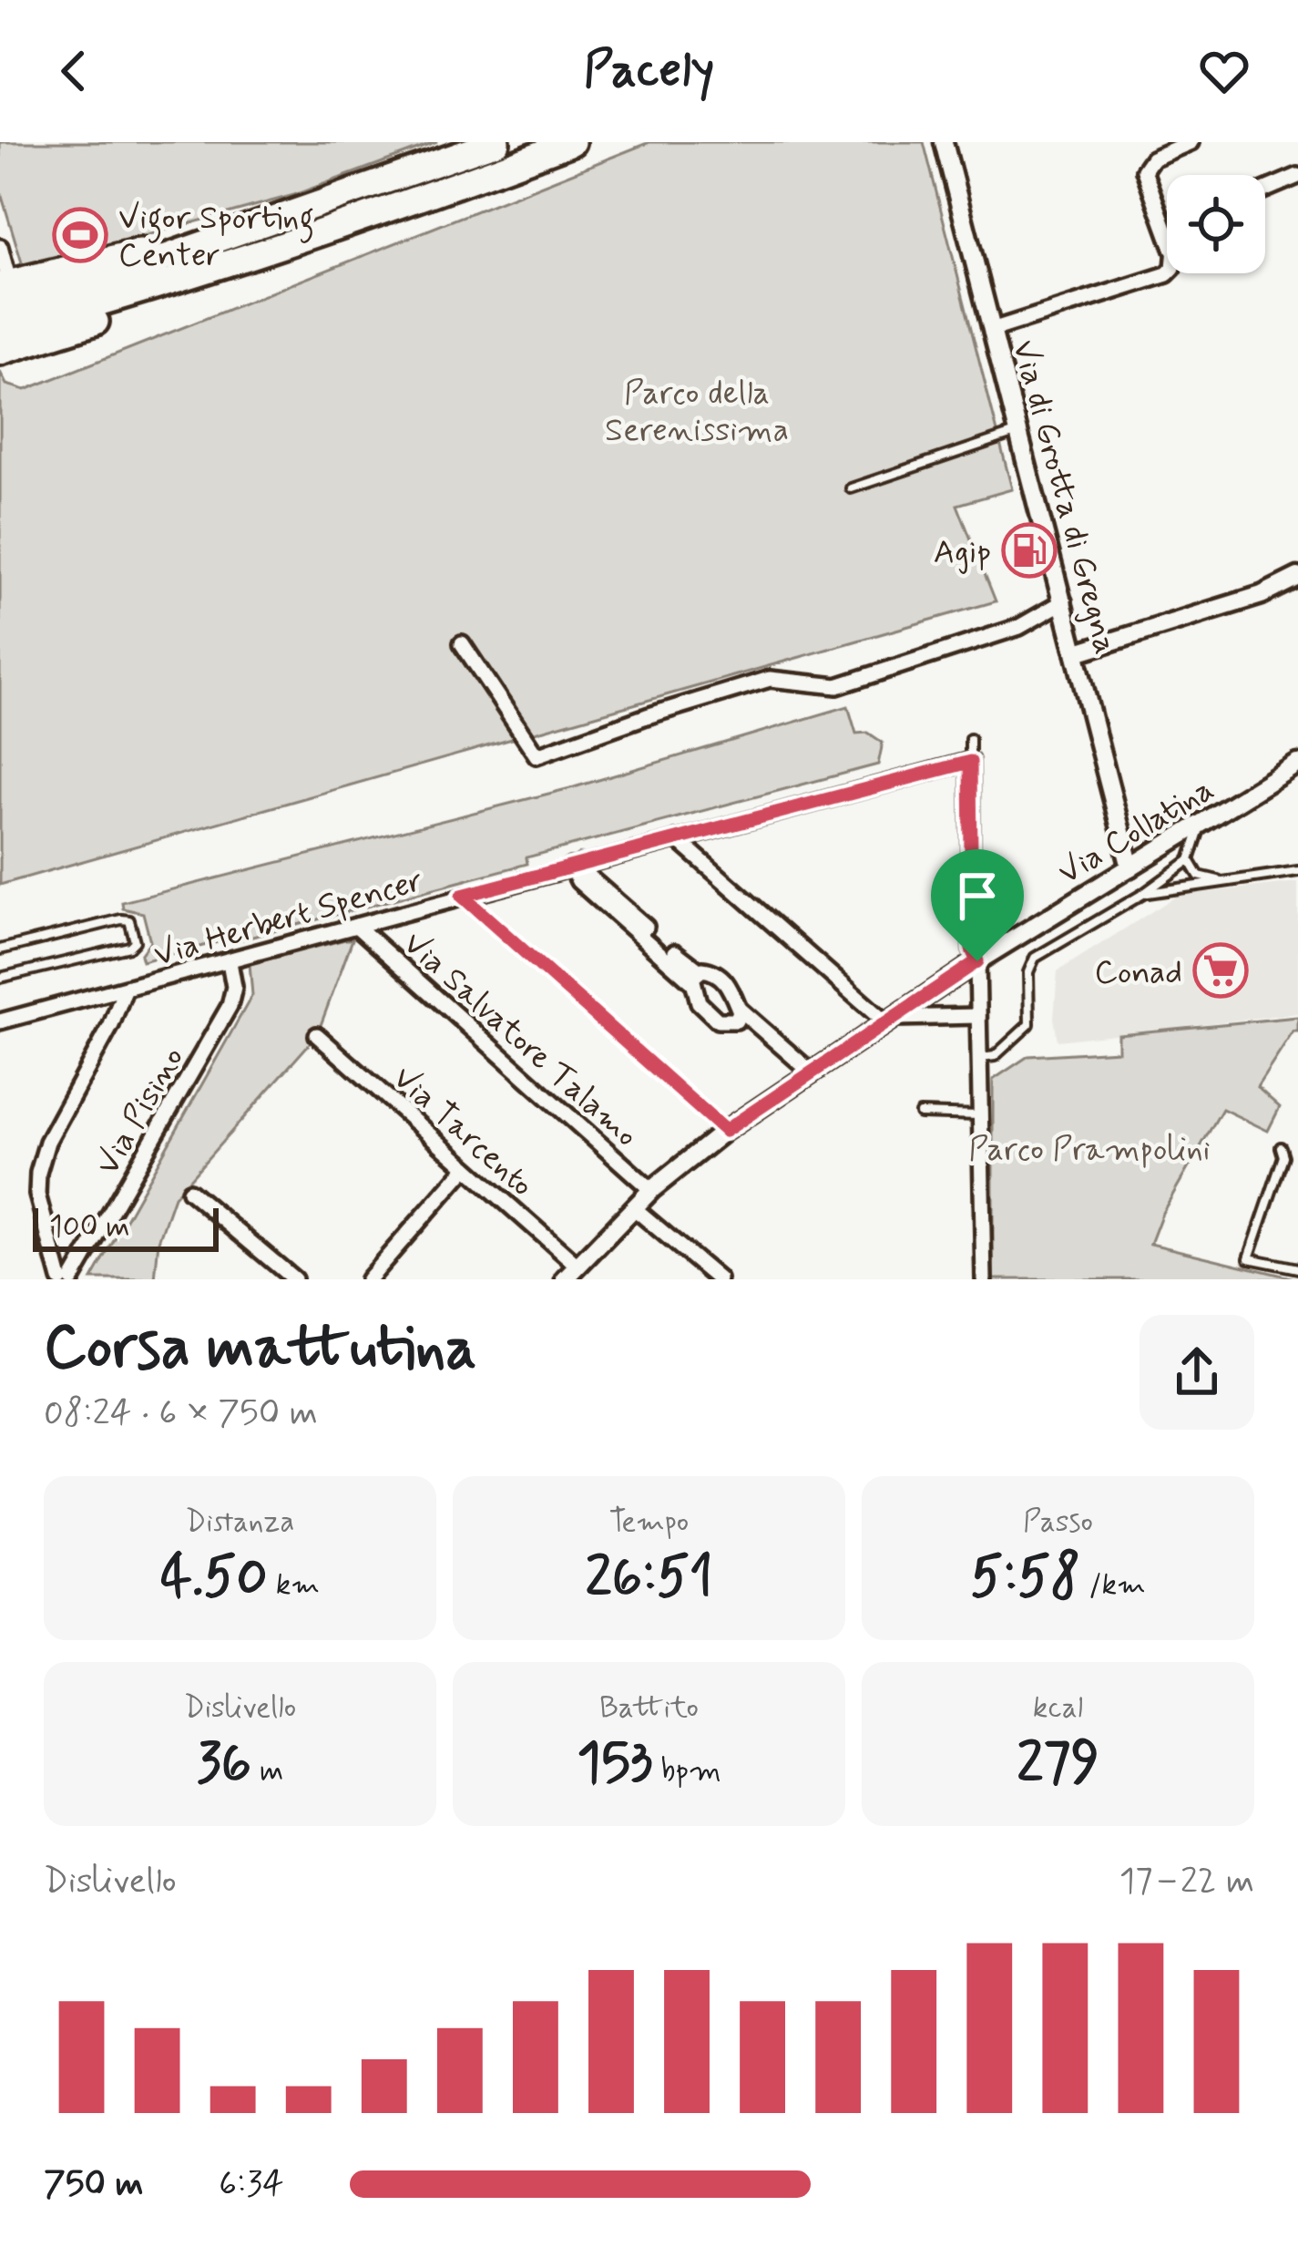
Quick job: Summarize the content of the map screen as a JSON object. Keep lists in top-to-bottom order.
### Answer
{
  "streets": {
    "street": [
      "Via di Grotta di Gregna",
      "Via Collatina",
      "Via Herbert Spencer",
      "Via Salvatore Talamo",
      "Via Pisino",
      "Via Tarcento"
    ]
  },
  "crossings": [
    ["Via di Grotta di Gregna", "Via Collatina"],
    ["Via Collatina", "Via Salvatore Talamo"],
    ["Via Collatina", "Via Tarcento"],
    ["Via Herbert Spencer", "Via Salvatore Talamo"],
    ["Via Herbert Spencer", "Via Pisino"]
  ],
  "parks": ["Parco della Serenissima", "Parco Prampolini"],
  "places": {
    "sports": ["Vigor Sporting Center"],
    "fuel station": ["Agip"],
    "supermarket": ["Conad"]
  },
  "scale_bar": "100 m",
  "page": {
    "header": "Pacely",
    "scale": "100 m",
    "heading": ["Corsa mattutina", "08:24 · 6 × 750 m"],
    "stats": [
      ["Distanza", "4.50 km"],
      ["Tempo", "26:51"],
      ["Passo", "5:58 /km"],
      ["Dislivello", "36 m"],
      ["Battito", "153 bpm"],
      ["kcal", "279"]
    ],
    "chart": ["Dislivello", "17–22 m"],
    "list": [
      {
        "name": "750 m",
        "note": "6:34"
      }
    ]
  }
}
